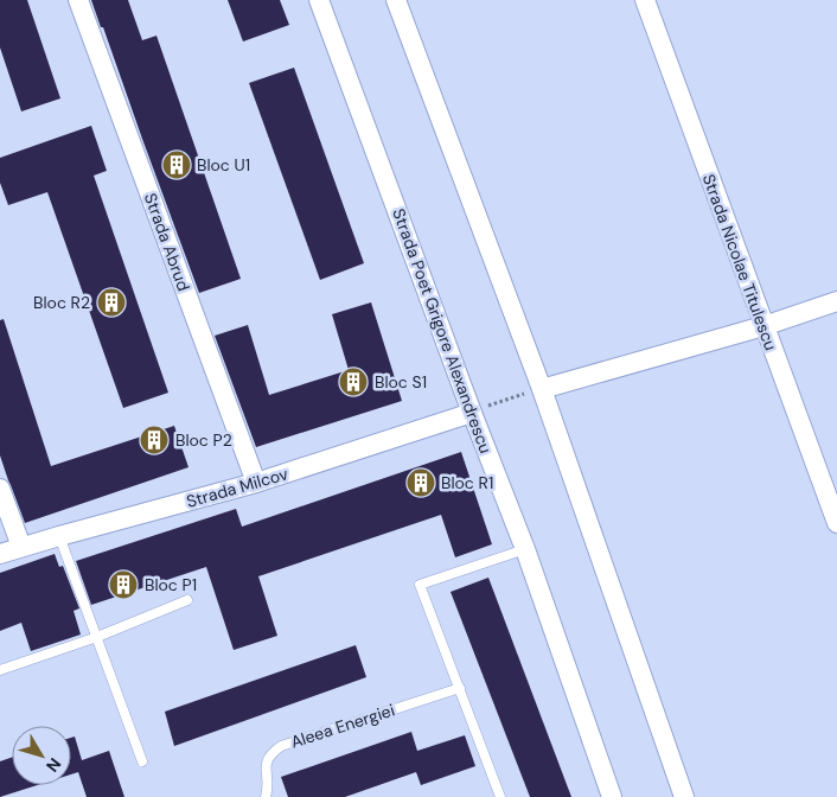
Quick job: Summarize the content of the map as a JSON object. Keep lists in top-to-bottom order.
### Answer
{
  "streets": {
    "street": [
      "Strada Abrud",
      "Strada Nicolae Titulescu",
      "Strada Poet Grigore Alexandrescu",
      "Strada Milcov"
    ],
    "lane": ["Aleea Energiei"]
  },
  "crossings": [
    ["Strada Abrud", "Strada Milcov"],
    ["Strada Poet Grigore Alexandrescu", "Strada Milcov"]
  ],
  "places": {
    "building": [
      "Bloc U1",
      "Bloc R2",
      "Bloc S1",
      "Bloc P2",
      "Bloc R1",
      "Bloc P1"
    ]
  },
  "north": "bottom right"
}
